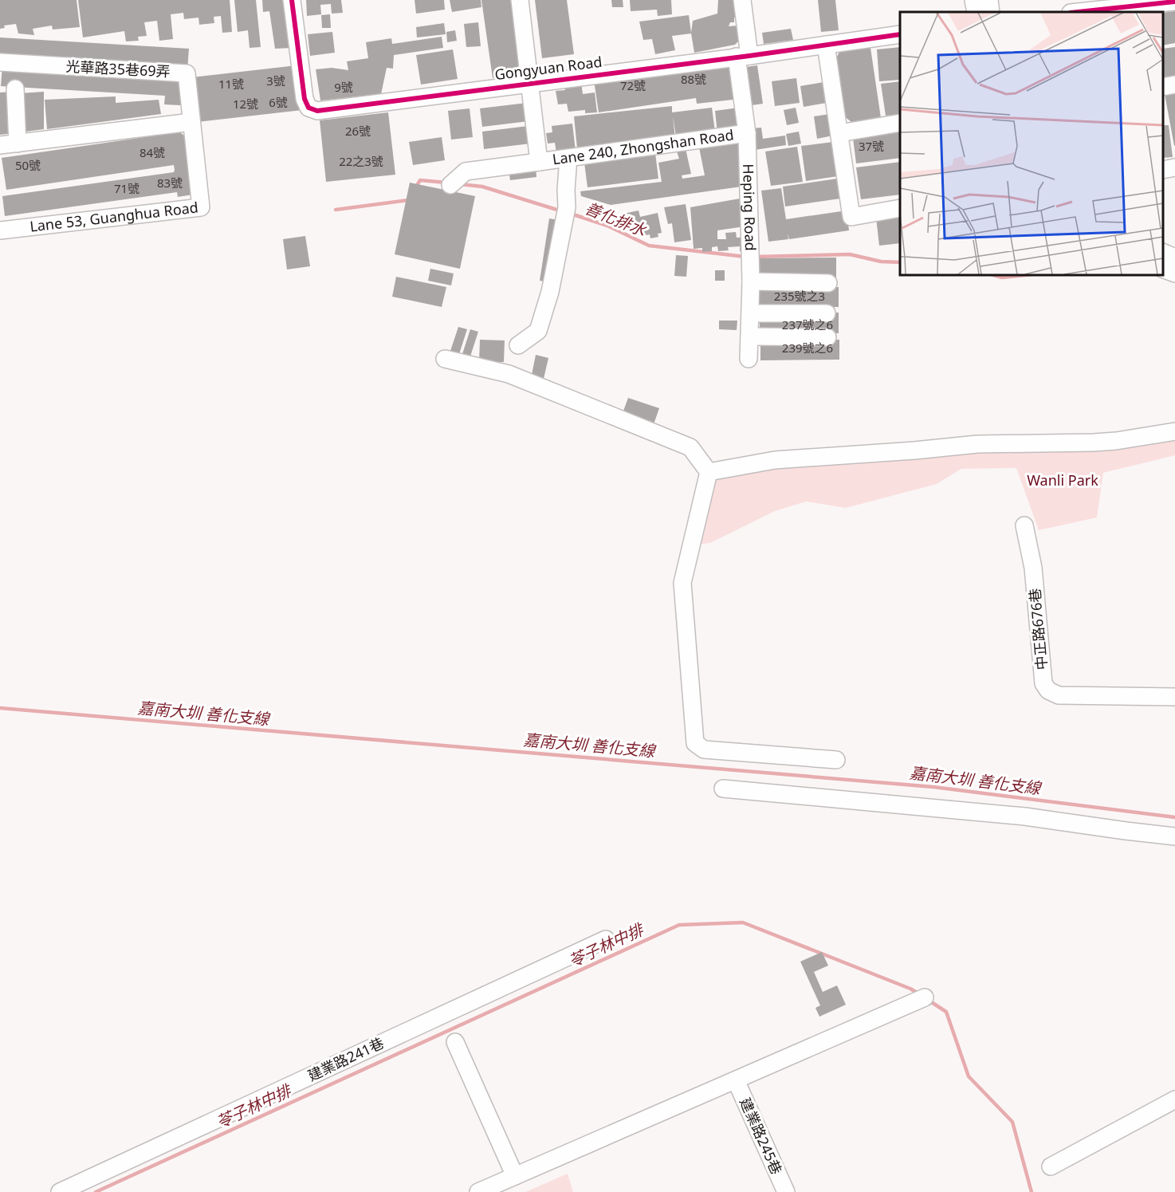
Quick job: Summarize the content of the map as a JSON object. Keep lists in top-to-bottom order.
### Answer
{
  "streets": {
    "street": [
      "Gongyuan Road",
      "光華路35巷69弄",
      "Lane 240, Zhongshan Road",
      "Heping Road",
      "Lane 53, Guanghua Road",
      "中正路676巷",
      "建業路241巷",
      "建業路245巷"
    ]
  },
  "crossings": [
    ["Gongyuan Road", "Heping Road"],
    ["光華路35巷69弄", "Lane 53, Guanghua Road"],
    ["Lane 240, Zhongshan Road", "Heping Road"]
  ],
  "water": ["善化排水", "嘉南大圳 善化支線", "苓子林中排"],
  "parks": ["Wanli Park"],
  "house_numbers": [
    "88號",
    "3號",
    "11號",
    "72號",
    "9號",
    "6號",
    "12號",
    "26號",
    "37號",
    "84號",
    "22之3號",
    "50號",
    "83號",
    "71號",
    "235號之3",
    "237號之6",
    "239號之6"
  ]
}
